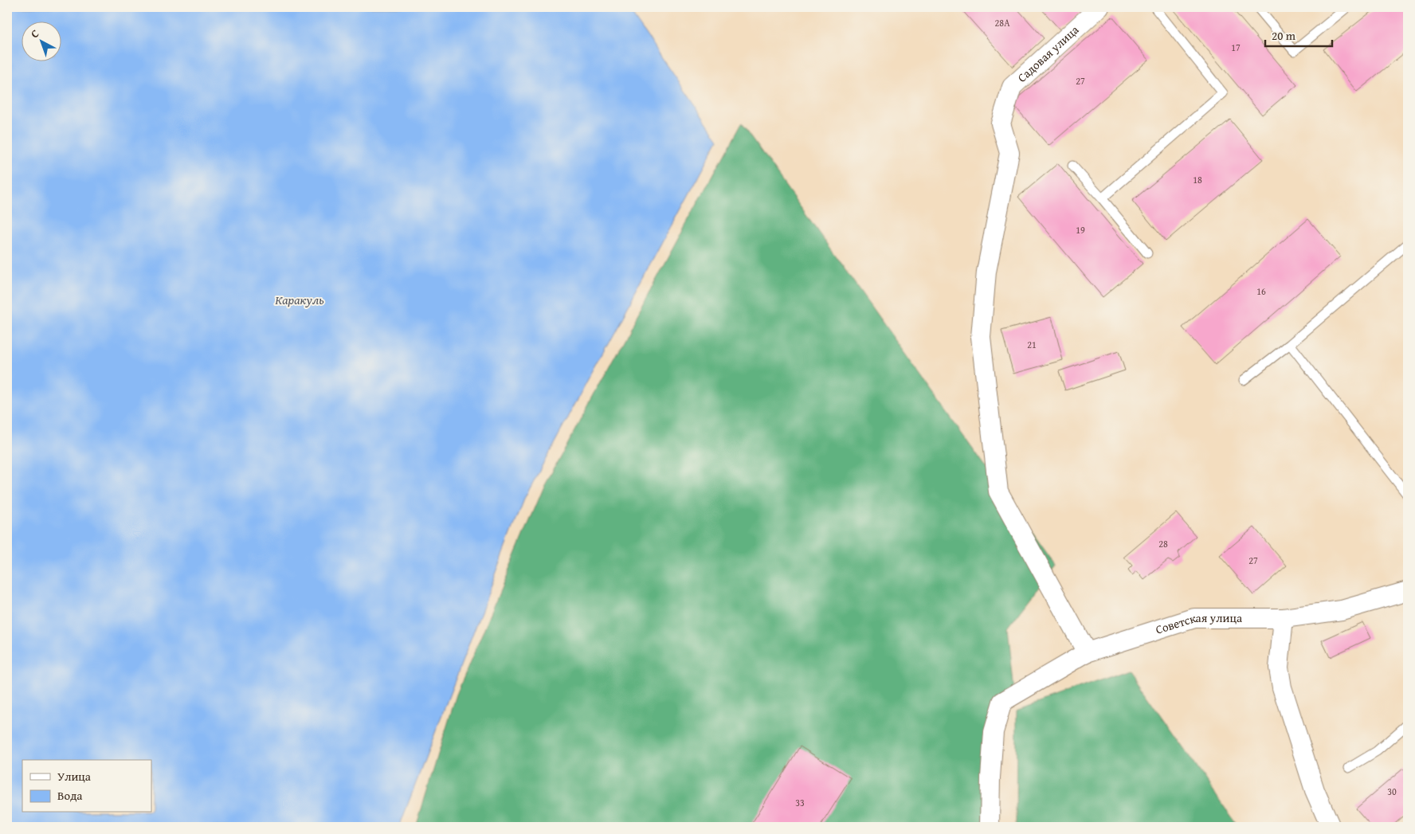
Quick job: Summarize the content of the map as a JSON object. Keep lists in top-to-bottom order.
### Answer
{
  "streets": {
    "street": ["Садовая улица", "Советская улица"]
  },
  "crossings": [
    ["Садовая улица", "Советская улица"]
  ],
  "water": ["Каракуль"],
  "house_numbers": [
    "28А",
    "17",
    "27",
    "18",
    "19",
    "16",
    "21",
    "28",
    "27",
    "30",
    "33"
  ],
  "legend": ["Улица", "Вода"],
  "scale_bar": "20 m",
  "north": "top left"
}
